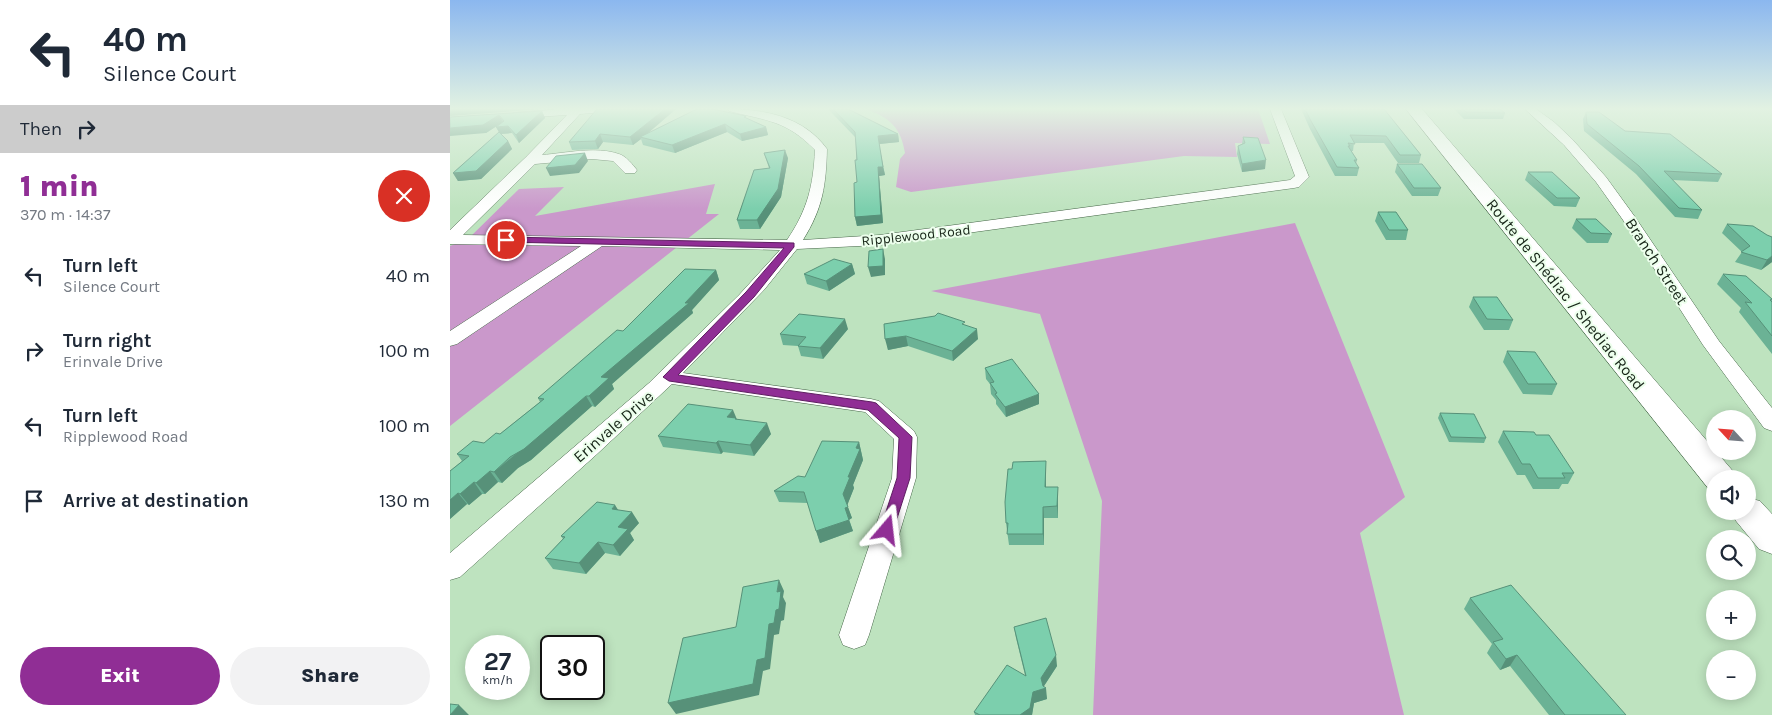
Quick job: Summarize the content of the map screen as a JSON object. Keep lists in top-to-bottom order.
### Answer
{
  "streets": {
    "main road": ["Route de Shédiac / Shediac Road"],
    "street": ["Ripplewood Road", "Branch Street", "Erinvale Drive"]
  },
  "crossings": [
    ["Ripplewood Road", "Erinvale Drive"]
  ],
  "north": "top left",
  "page": {
    "turn": ["40 m", "Silence Court"],
    "then": "Then",
    "heading": ["1 min", "370 m · 14:37"],
    "list": [
      {
        "name": "Turn left",
        "note": "Silence Court",
        "value": "40 m"
      },
      {
        "name": "Turn right",
        "note": "Erinvale Drive",
        "value": "100 m"
      },
      {
        "name": "Turn left",
        "note": "Ripplewood Road",
        "value": "100 m"
      },
      {
        "name": "Arrive at destination",
        "value": "130 m"
      }
    ],
    "map_buttons": ["+", "−"],
    "speed": "27 km/h",
    "limit": "30",
    "buttons": ["Exit", "Share"]
  }
}
